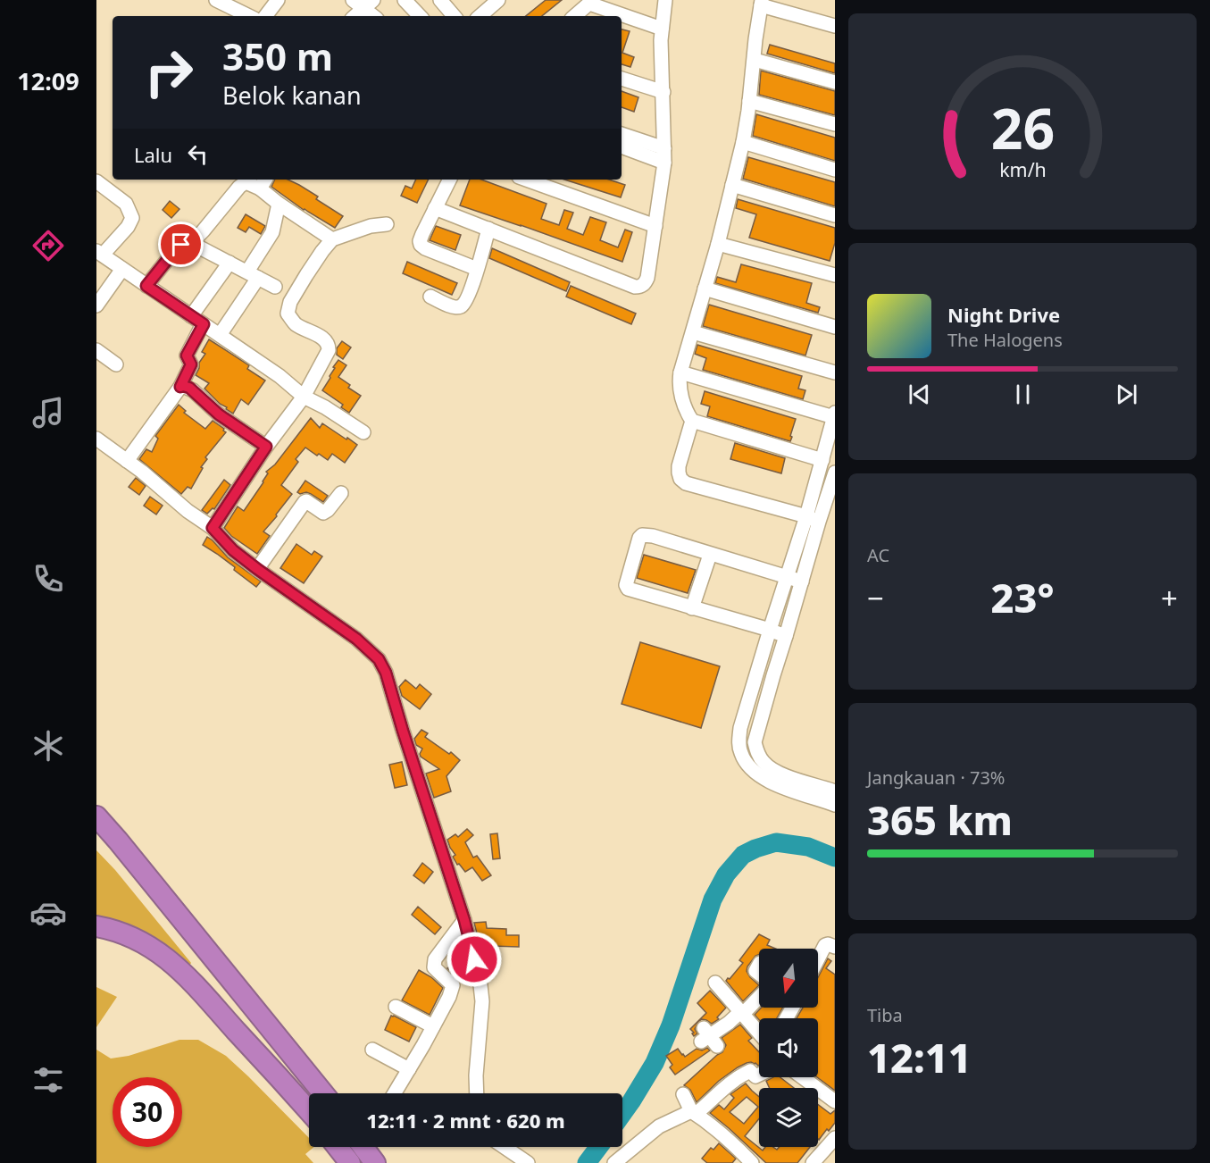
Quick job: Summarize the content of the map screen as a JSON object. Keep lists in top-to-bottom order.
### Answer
{
  "north": "bottom",
  "page": {
    "tabs": "12:09",
    "turn": ["350 m", "Belok kanan"],
    "then": "Lalu",
    "song": ["Night Drive", "The Halogens"],
    "tile": [
      "AC",
      ["Jangkauan · 73%", "365 km"],
      ["Tiba", "12:11"]
    ],
    "heat": ["−", "23°", "+"],
    "limit": "30",
    "trip": "12:11 · 2 mnt · 620 m",
    "gauge": ["26", "km/h"]
  }
}
